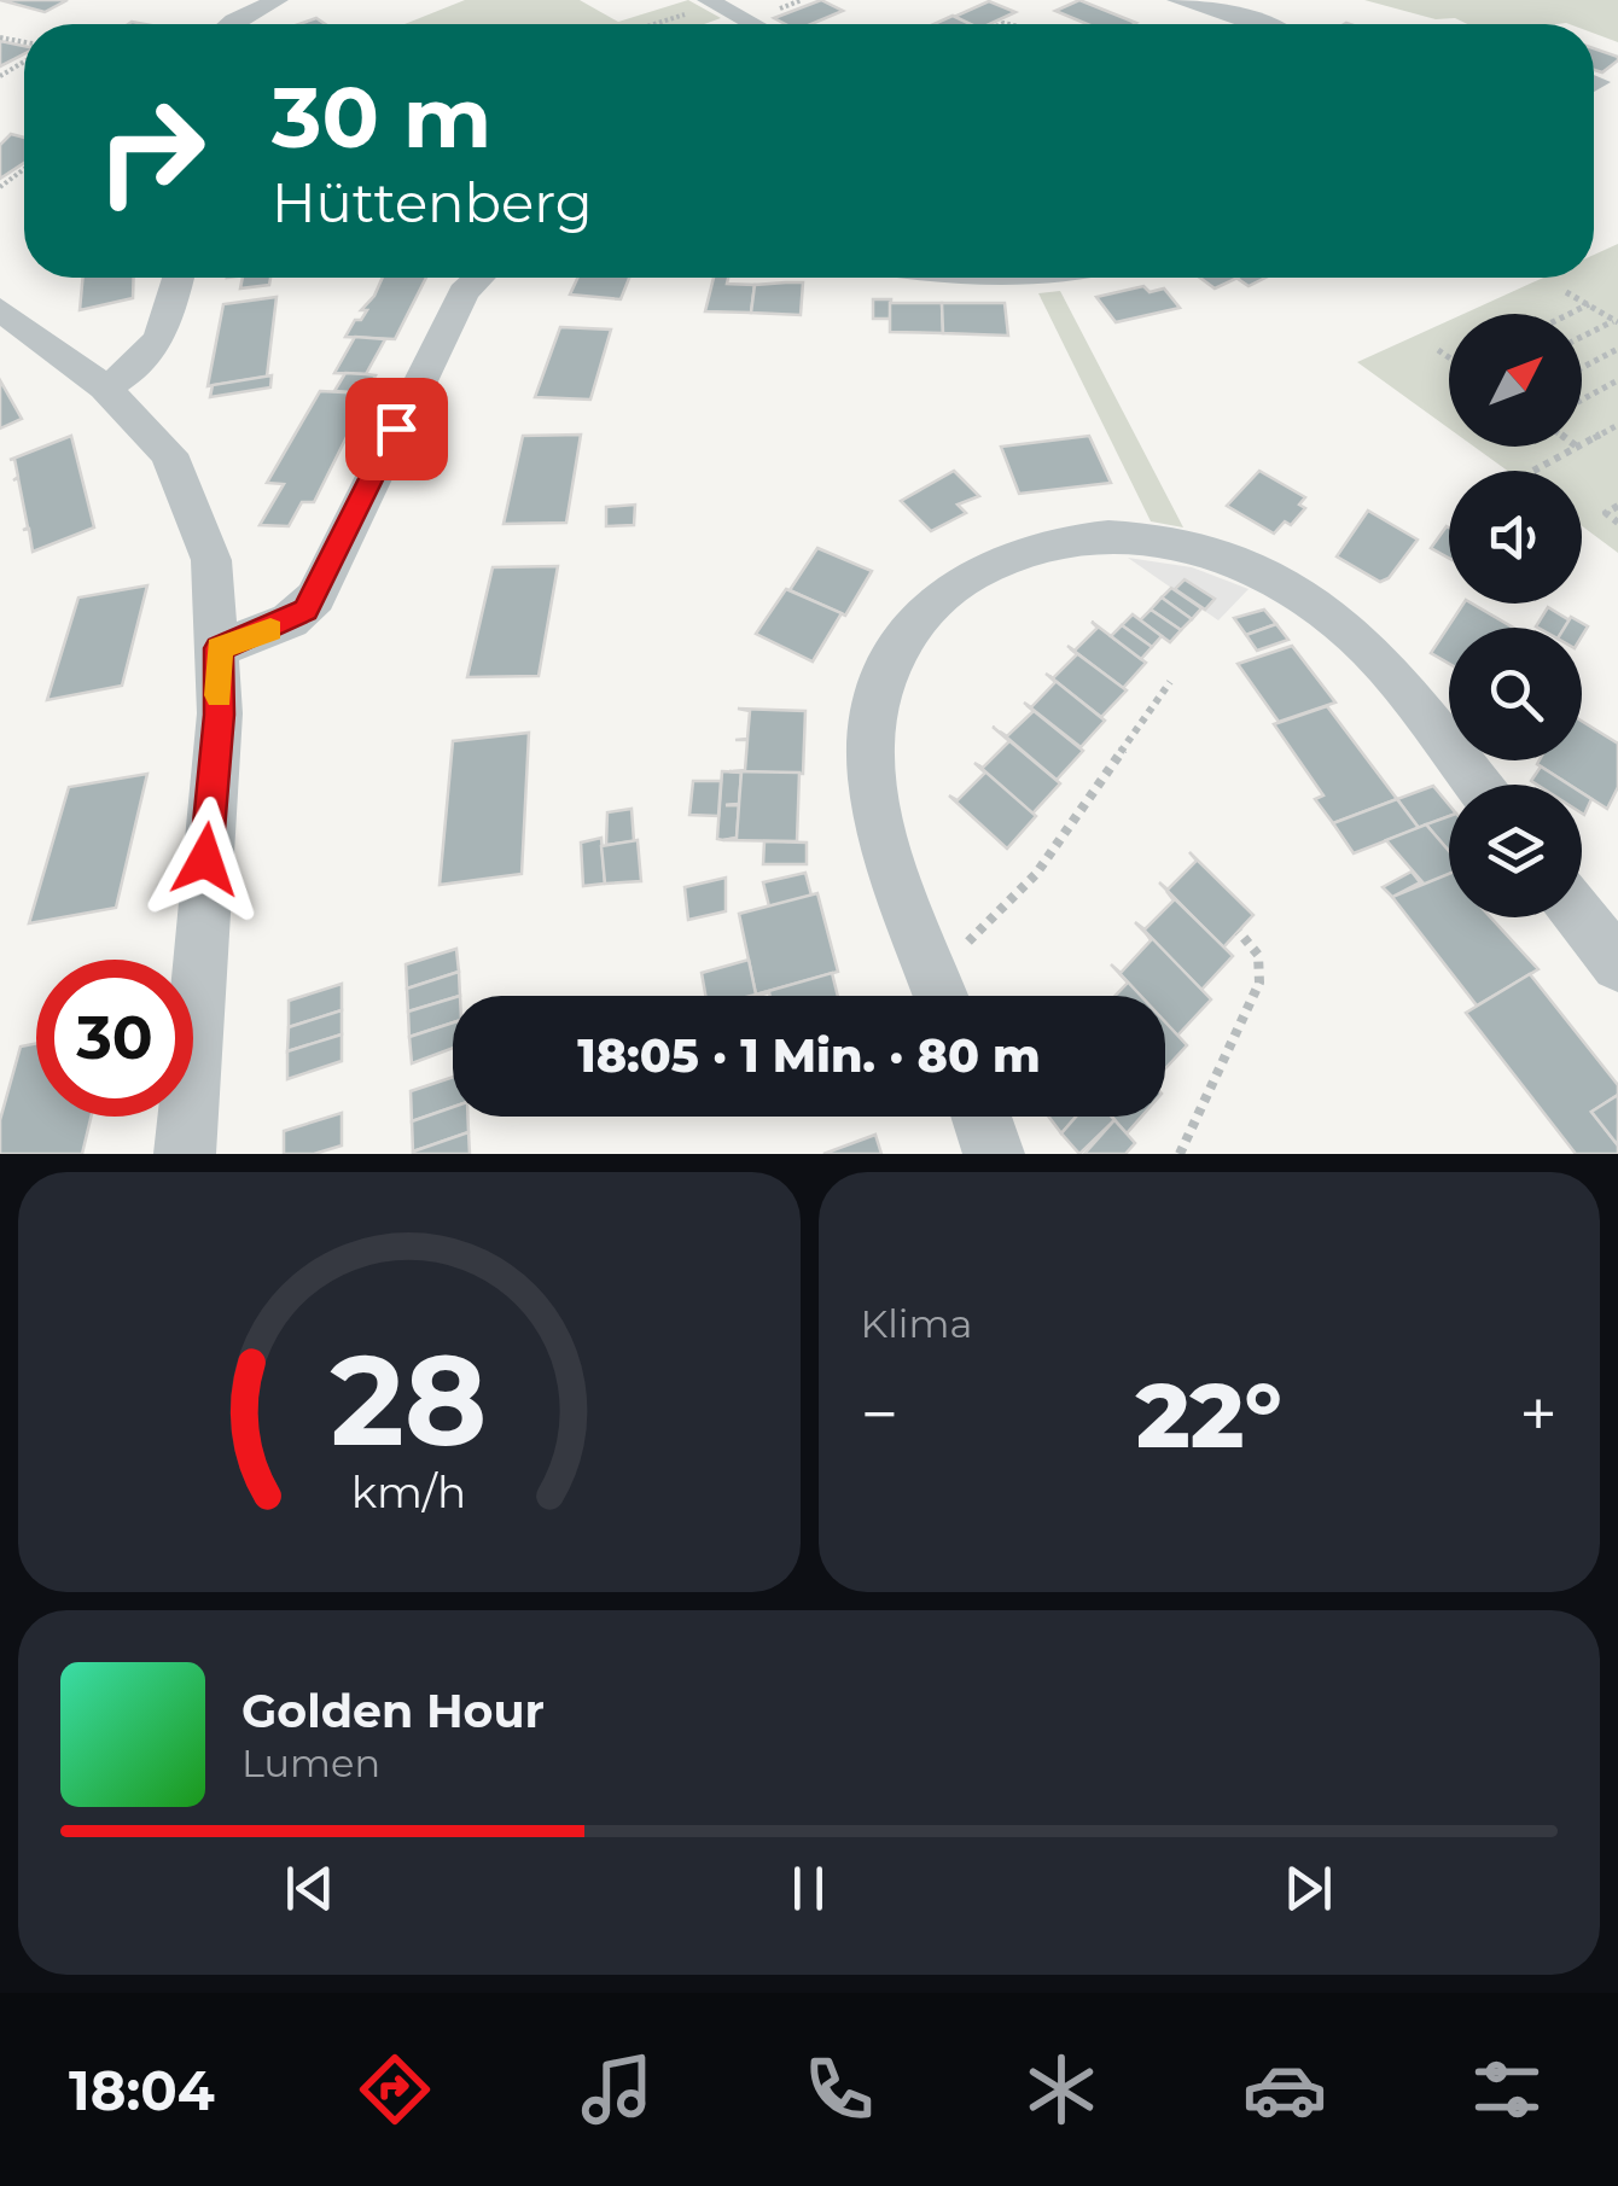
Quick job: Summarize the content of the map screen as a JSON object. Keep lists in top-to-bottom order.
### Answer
{
  "north": "top right",
  "page": {
    "turn": ["30 m", "Hüttenberg"],
    "limit": "30",
    "trip": "18:05 · 1 Min. · 80 m",
    "tile": "Klima",
    "heat": ["−", "22°", "+"],
    "song": ["Golden Hour", "Lumen"],
    "tabs": "18:04",
    "gauge": ["28", "km/h"]
  }
}
